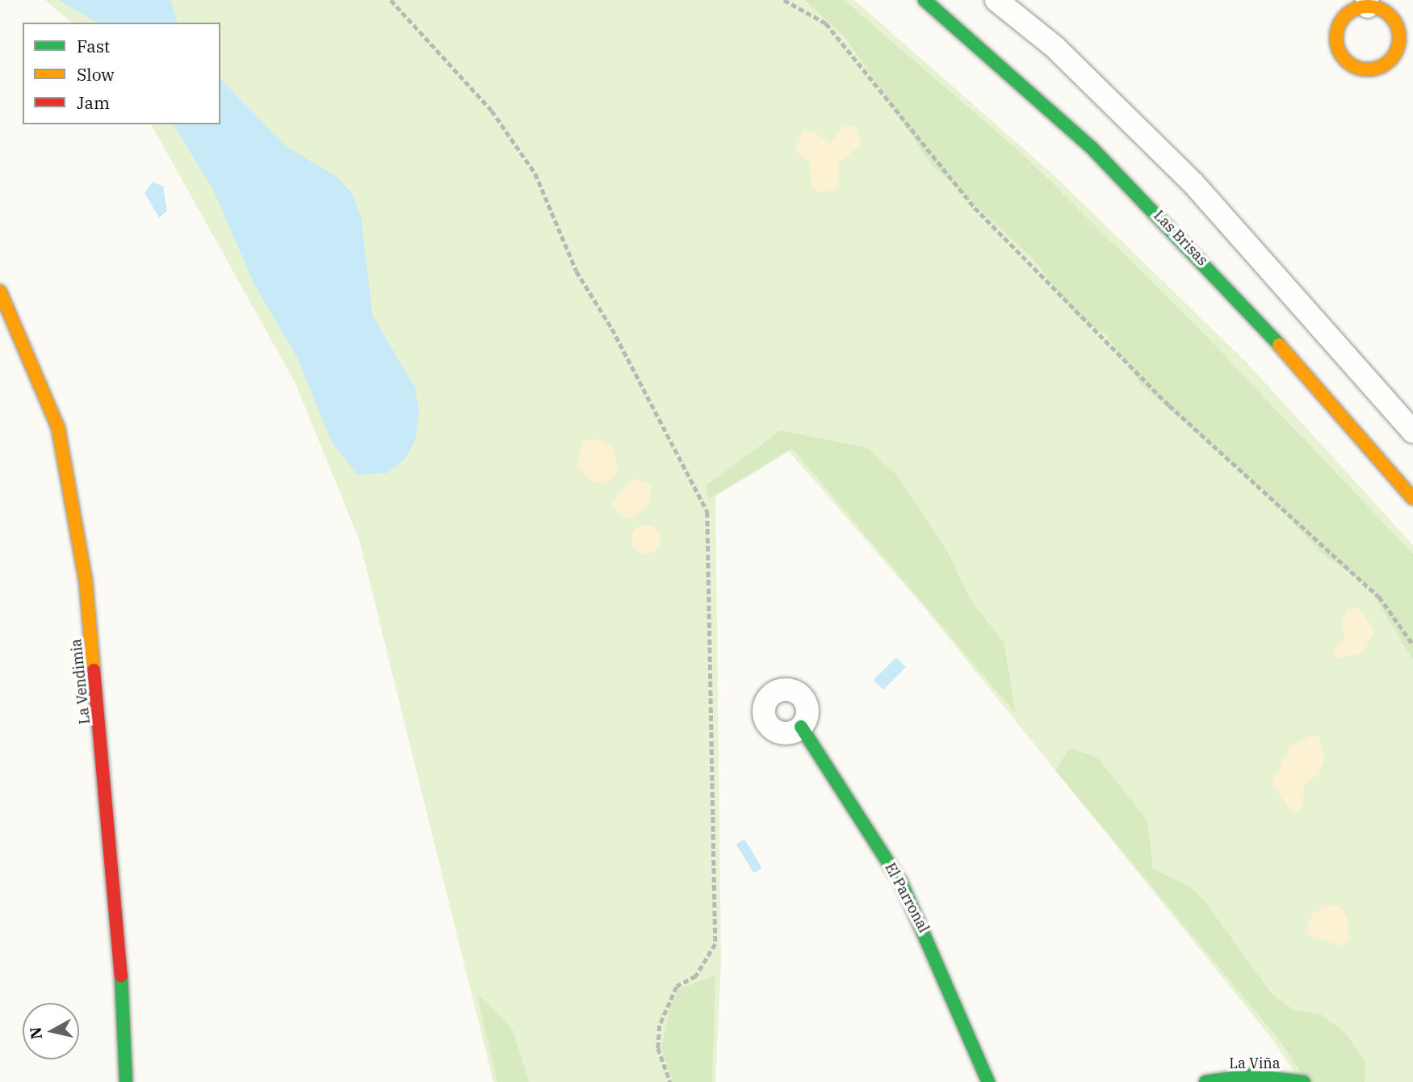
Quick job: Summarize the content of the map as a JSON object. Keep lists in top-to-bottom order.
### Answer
{
  "streets": {
    "street": [
      "Las Brisas",
      "La Vendimia",
      "El Parronal",
      "La Viña"
    ]
  },
  "legend": ["Fast", "Slow", "Jam"],
  "north": "left"
}
